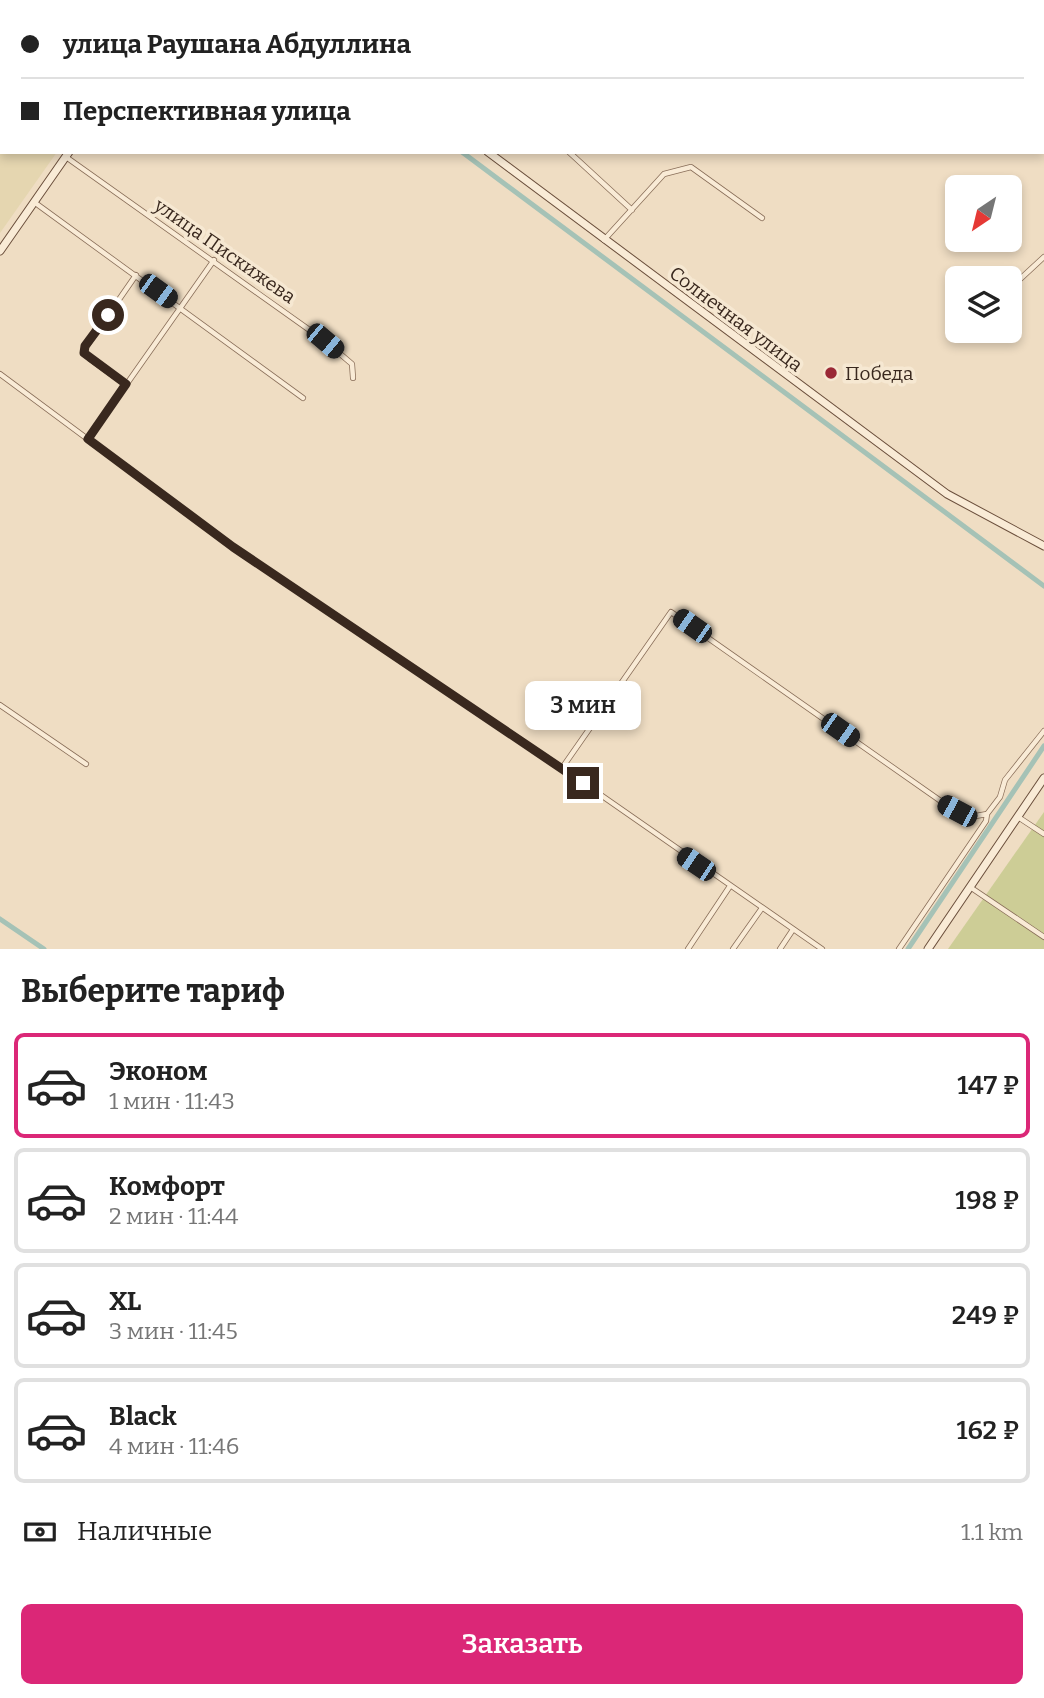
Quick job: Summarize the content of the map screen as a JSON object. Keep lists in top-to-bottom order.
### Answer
{
  "streets": {
    "main road": ["Солнечная улица"],
    "street": ["улица Пискижева"]
  },
  "places": ["Победа"],
  "north": "bottom left",
  "page": {
    "banner": ["улица Раушана Абдуллина", "Перспективная улица"],
    "bubble": "3 мин",
    "heading": "Выберите тариф",
    "list": [
      {
        "name": "Эконом",
        "note": "1 мин · 11:43",
        "value": "147 ₽"
      },
      {
        "name": "Комфорт",
        "note": "2 мин · 11:44",
        "value": "198 ₽"
      },
      {
        "name": "XL",
        "note": "3 мин · 11:45",
        "value": "249 ₽"
      },
      {
        "name": "Black",
        "note": "4 мин · 11:46",
        "value": "162 ₽"
      }
    ],
    "pay": ["Наличные", "1.1 km"],
    "buttons": "Заказать"
  }
}
